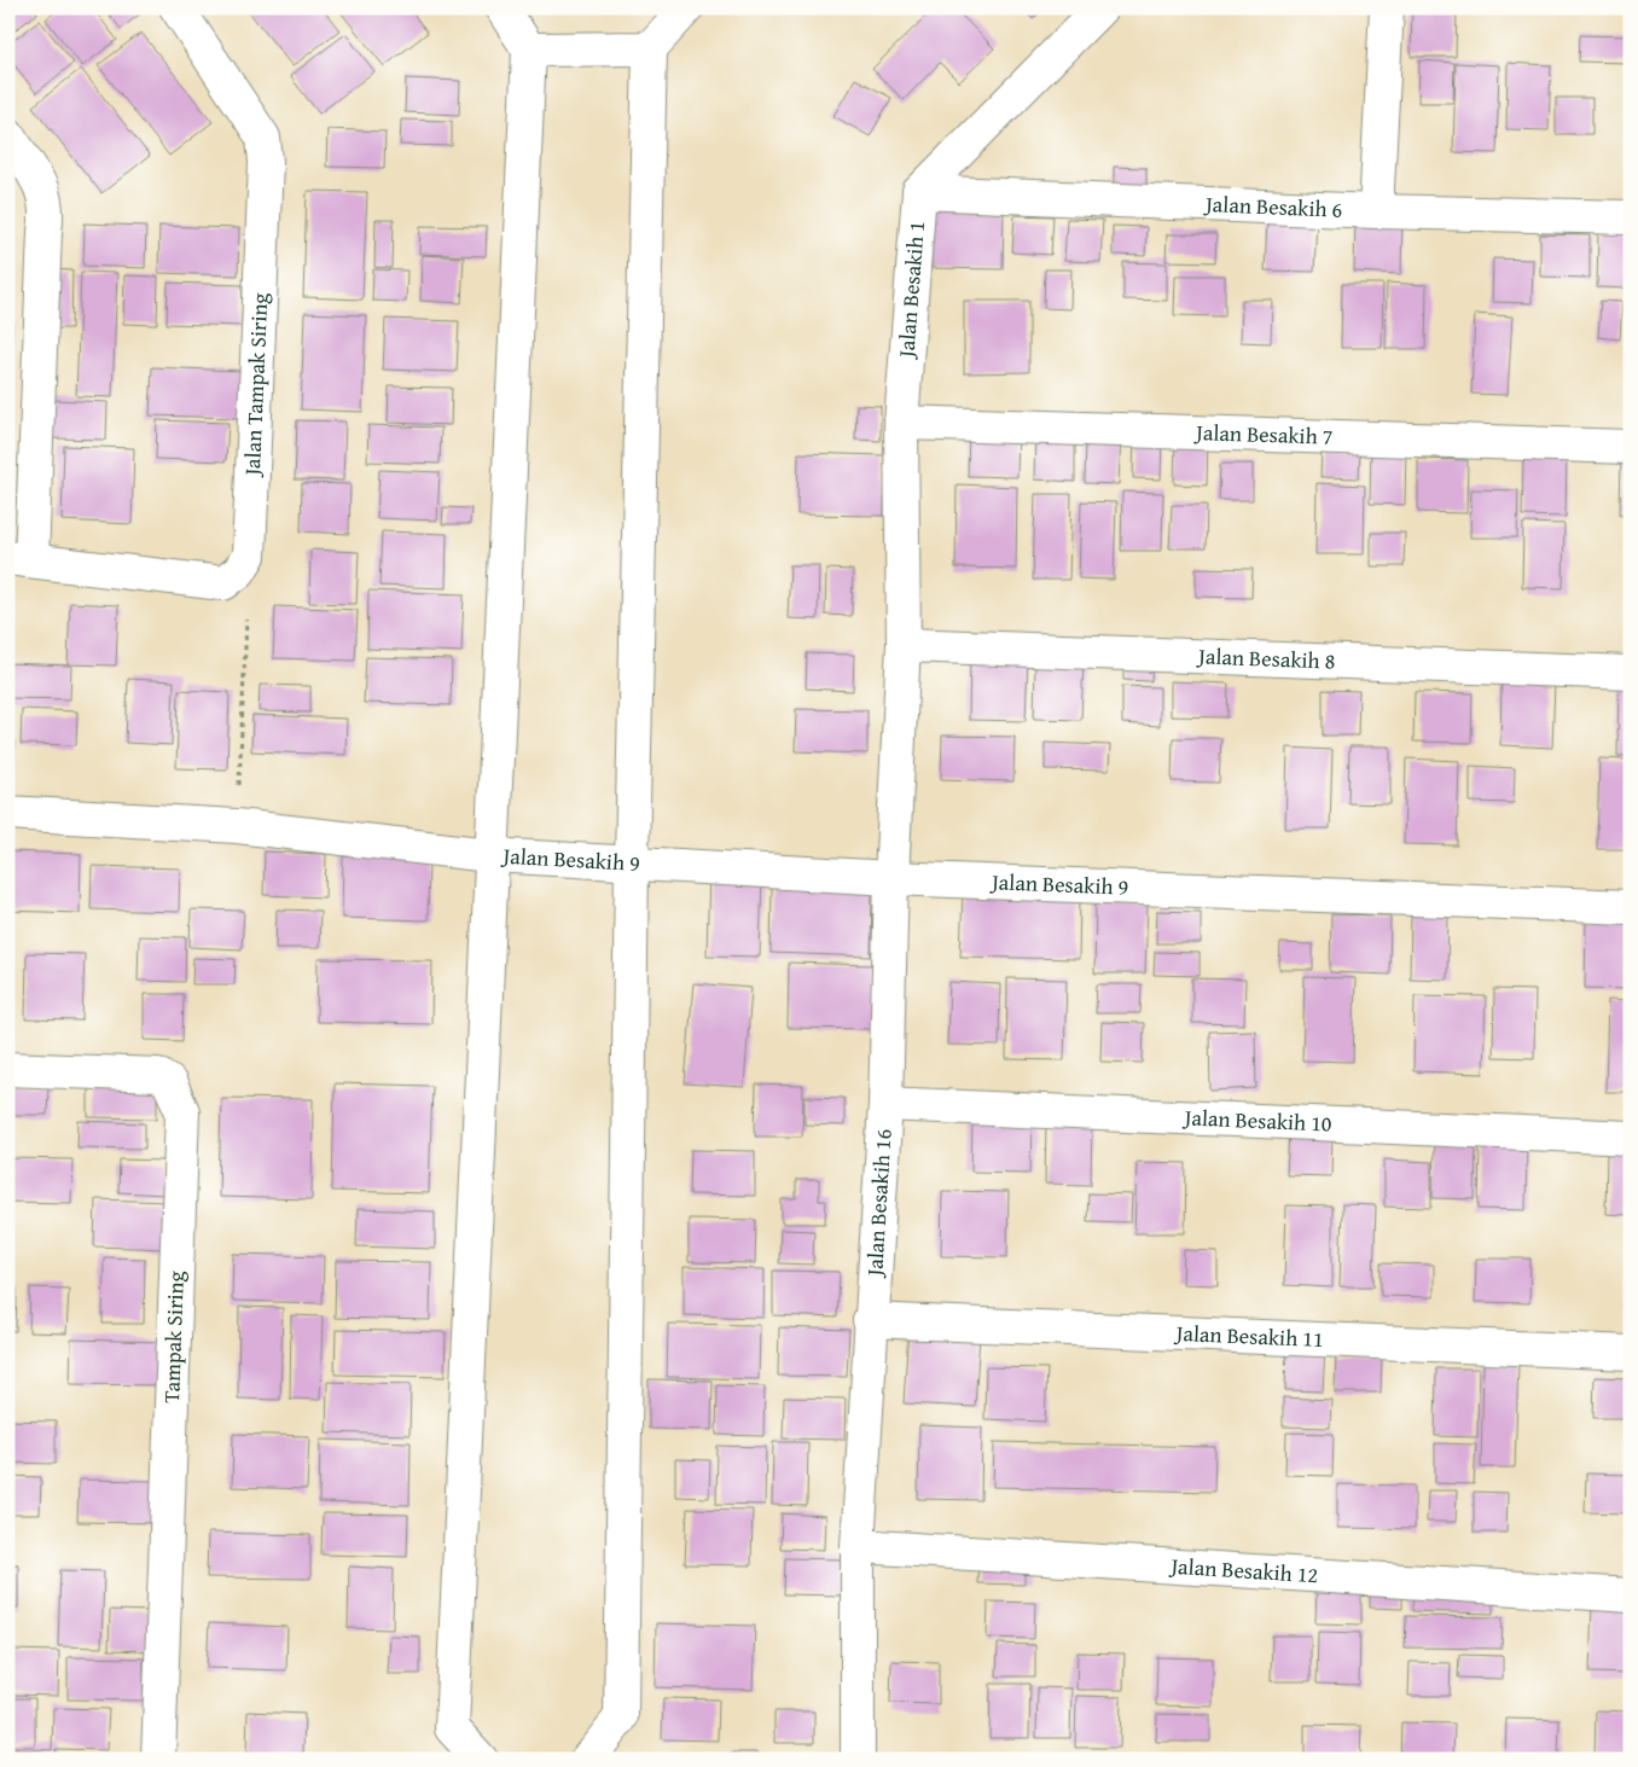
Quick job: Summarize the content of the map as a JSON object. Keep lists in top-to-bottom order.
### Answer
{
  "streets": {
    "street": [
      "Jalan Besakih 6",
      "Jalan Besakih 1",
      "Jalan Tampak Siring",
      "Jalan Besakih 7",
      "Jalan Besakih 8",
      "Jalan Besakih 9",
      "Jalan Besakih 10",
      "Jalan Besakih 16",
      "Tampak Siring",
      "Jalan Besakih 11",
      "Jalan Besakih 12"
    ]
  },
  "crossings": [
    ["Jalan Besakih 6", "Jalan Besakih 1"],
    ["Jalan Besakih 1", "Jalan Besakih 7"],
    ["Jalan Besakih 1", "Jalan Besakih 8"],
    ["Jalan Besakih 1", "Jalan Besakih 16"],
    ["Jalan Besakih 8", "Jalan Besakih 16"],
    ["Jalan Besakih 9", "Jalan Besakih 16"],
    ["Jalan Besakih 10", "Jalan Besakih 16"],
    ["Jalan Besakih 16", "Jalan Besakih 11"],
    ["Jalan Besakih 16", "Jalan Besakih 12"]
  ]
}
